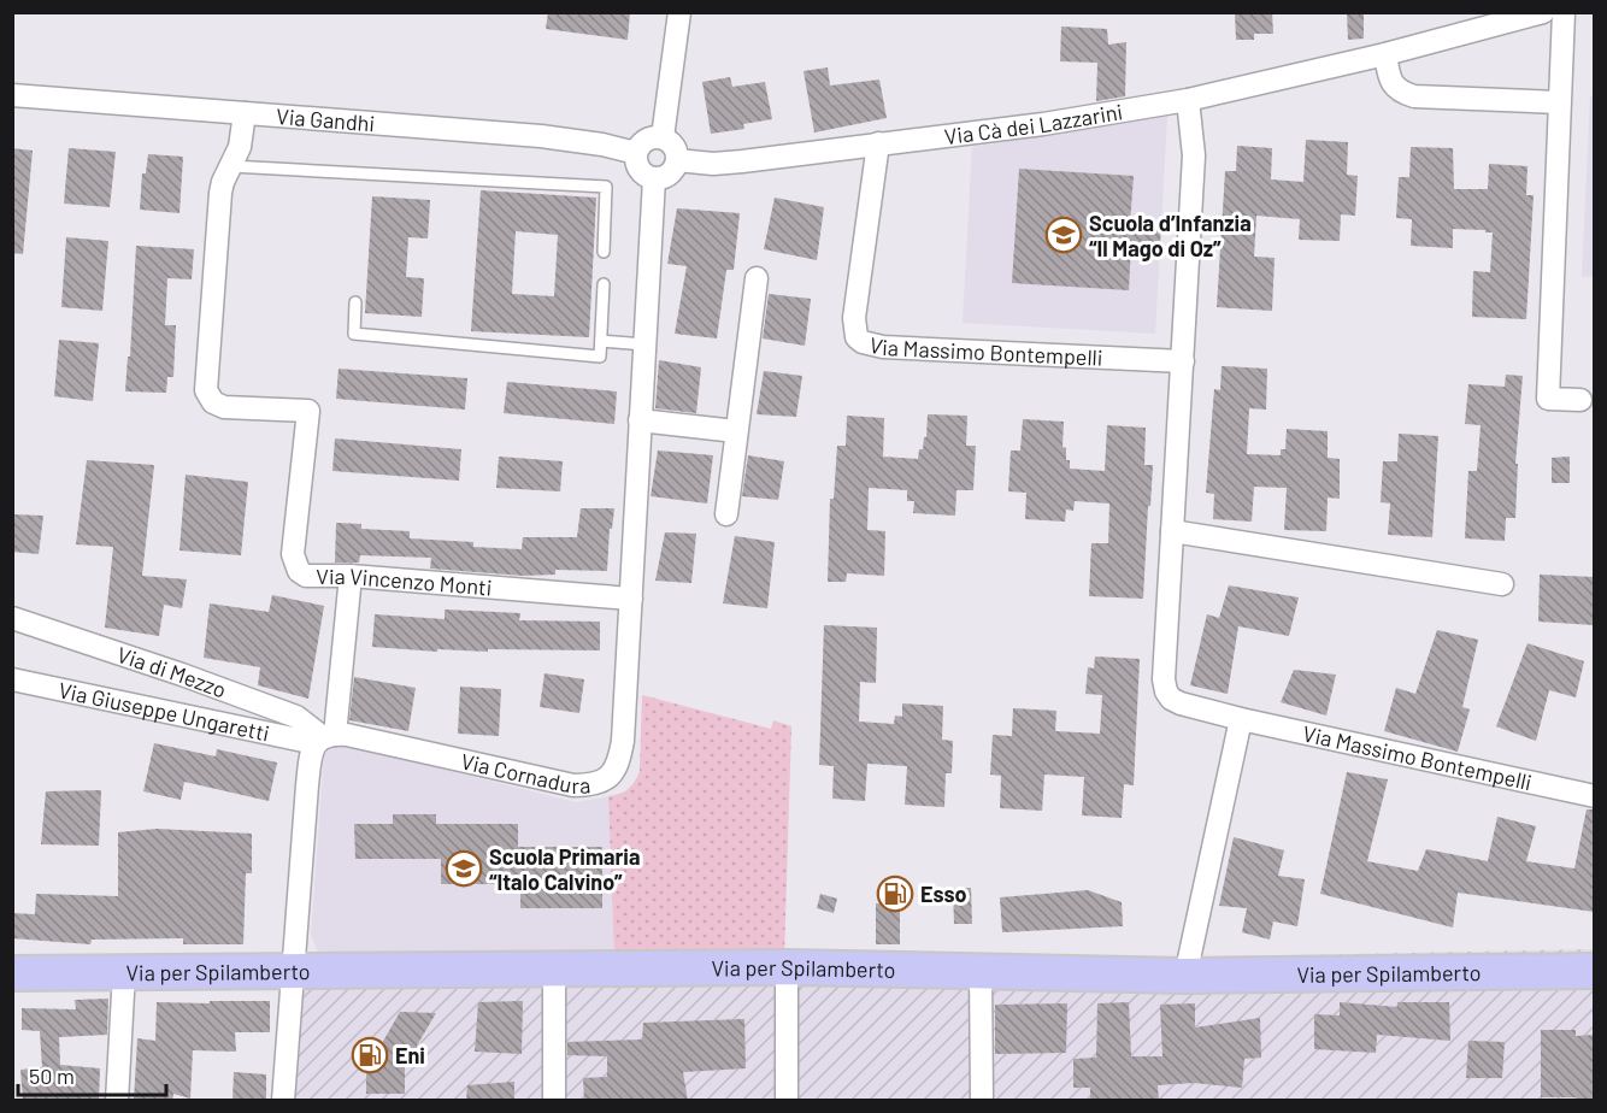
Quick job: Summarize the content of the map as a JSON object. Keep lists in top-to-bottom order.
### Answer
{
  "streets": {
    "main road": ["Via per Spilamberto"],
    "street": [
      "Via Gandhi",
      "Via Cà dei Lazzarini",
      "Via Massimo Bontempelli",
      "Via Vincenzo Monti",
      "Via di Mezzo",
      "Via Giuseppe Ungaretti",
      "Via Cornadura"
    ]
  },
  "crossings": [
    ["Via Gandhi", "Via Cà dei Lazzarini"],
    ["Via Gandhi", "Via Vincenzo Monti"],
    ["Via Gandhi", "Via Cornadura"],
    ["Via Cà dei Lazzarini", "Via Massimo Bontempelli"],
    ["Via Cà dei Lazzarini", "Via Cornadura"],
    ["Via Vincenzo Monti", "Via Cornadura"],
    ["Via di Mezzo", "Via Giuseppe Ungaretti"],
    ["Via di Mezzo", "Via Cornadura"],
    ["Via Giuseppe Ungaretti", "Via Cornadura"]
  ],
  "places": {
    "school or university": ["Scuola d’Infanzia “Il Mago di Oz”", "Scuola Primaria “Italo Calvino”"],
    "fuel station": ["Esso", "Eni"]
  },
  "scale_bar": "50 m"
}
